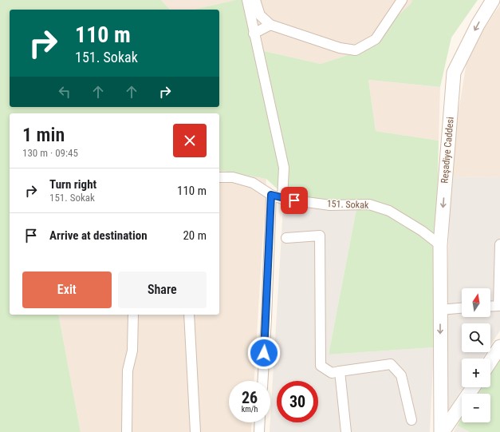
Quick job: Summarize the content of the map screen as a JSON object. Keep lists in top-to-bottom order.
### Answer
{
  "streets": {
    "street": ["Reşadiye Caddesi", "151. Sokak"]
  },
  "crossings": [
    ["Reşadiye Caddesi", "151. Sokak"]
  ],
  "one_way": ["Reşadiye Caddesi"],
  "north": "top",
  "page": {
    "turn": ["110 m", "151. Sokak"],
    "heading": ["1 min", "130 m · 09:45"],
    "list": [
      {
        "name": "Turn right",
        "note": "151. Sokak",
        "value": "110 m"
      },
      {
        "name": "Arrive at destination",
        "value": "20 m"
      }
    ],
    "buttons": ["Exit", "Share"],
    "map_buttons": ["+", "−"],
    "speed": "26 km/h",
    "limit": "30"
  }
}
